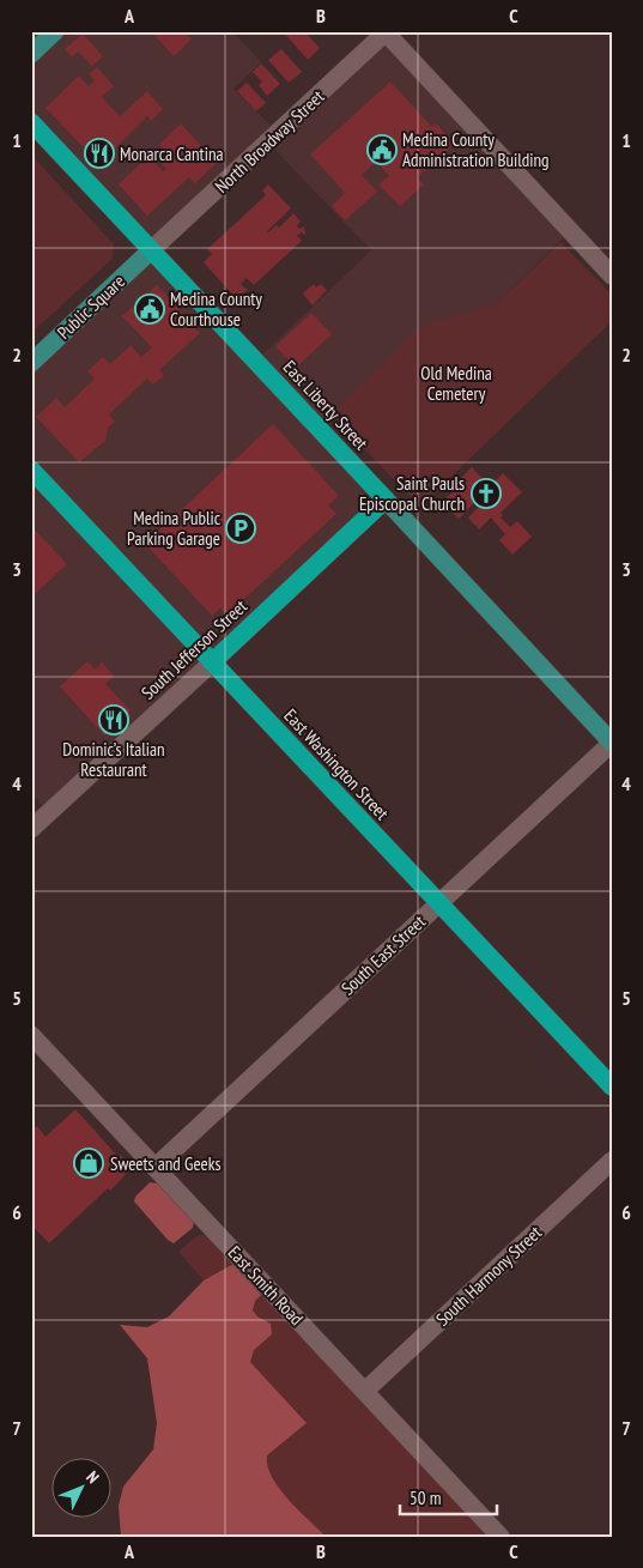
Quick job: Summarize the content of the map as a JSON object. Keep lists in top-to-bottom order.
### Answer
{
  "streets": {
    "highway": ["East Liberty Street", "South Jefferson Street", "East Washington Street"],
    "main road": ["Public Square"],
    "street": [
      "North Broadway Street",
      "South East Street",
      "South Harmony Street",
      "East Smith Road"
    ]
  },
  "crossings": [
    ["North Broadway Street", "Public Square"],
    ["North Broadway Street", "East Liberty Street"],
    ["Public Square", "East Liberty Street"],
    ["East Liberty Street", "South Jefferson Street"],
    ["East Liberty Street", "South East Street"],
    ["South Jefferson Street", "East Washington Street"],
    ["East Washington Street", "South East Street"],
    ["South East Street", "East Smith Road"],
    ["South Harmony Street", "East Smith Road"]
  ],
  "parks": ["Old Medina Cemetery"],
  "places": {
    "public building": ["Medina County Administration Building", "Medina County Courthouse"],
    "restaurant": ["Monarca Cantina", "Dominic’s Italian Restaurant"],
    "church": ["Saint Pauls Episcopal Church"],
    "parking": ["Medina Public Parking Garage"],
    "shop": ["Sweets and Geeks"]
  },
  "scale_bar": "50 m",
  "north": "top right",
  "grid": {
    "columns": ["A", "B", "C"],
    "rows": [
      "1",
      "2",
      "3",
      "4",
      "5",
      "6",
      "7"
    ]
  }
}
